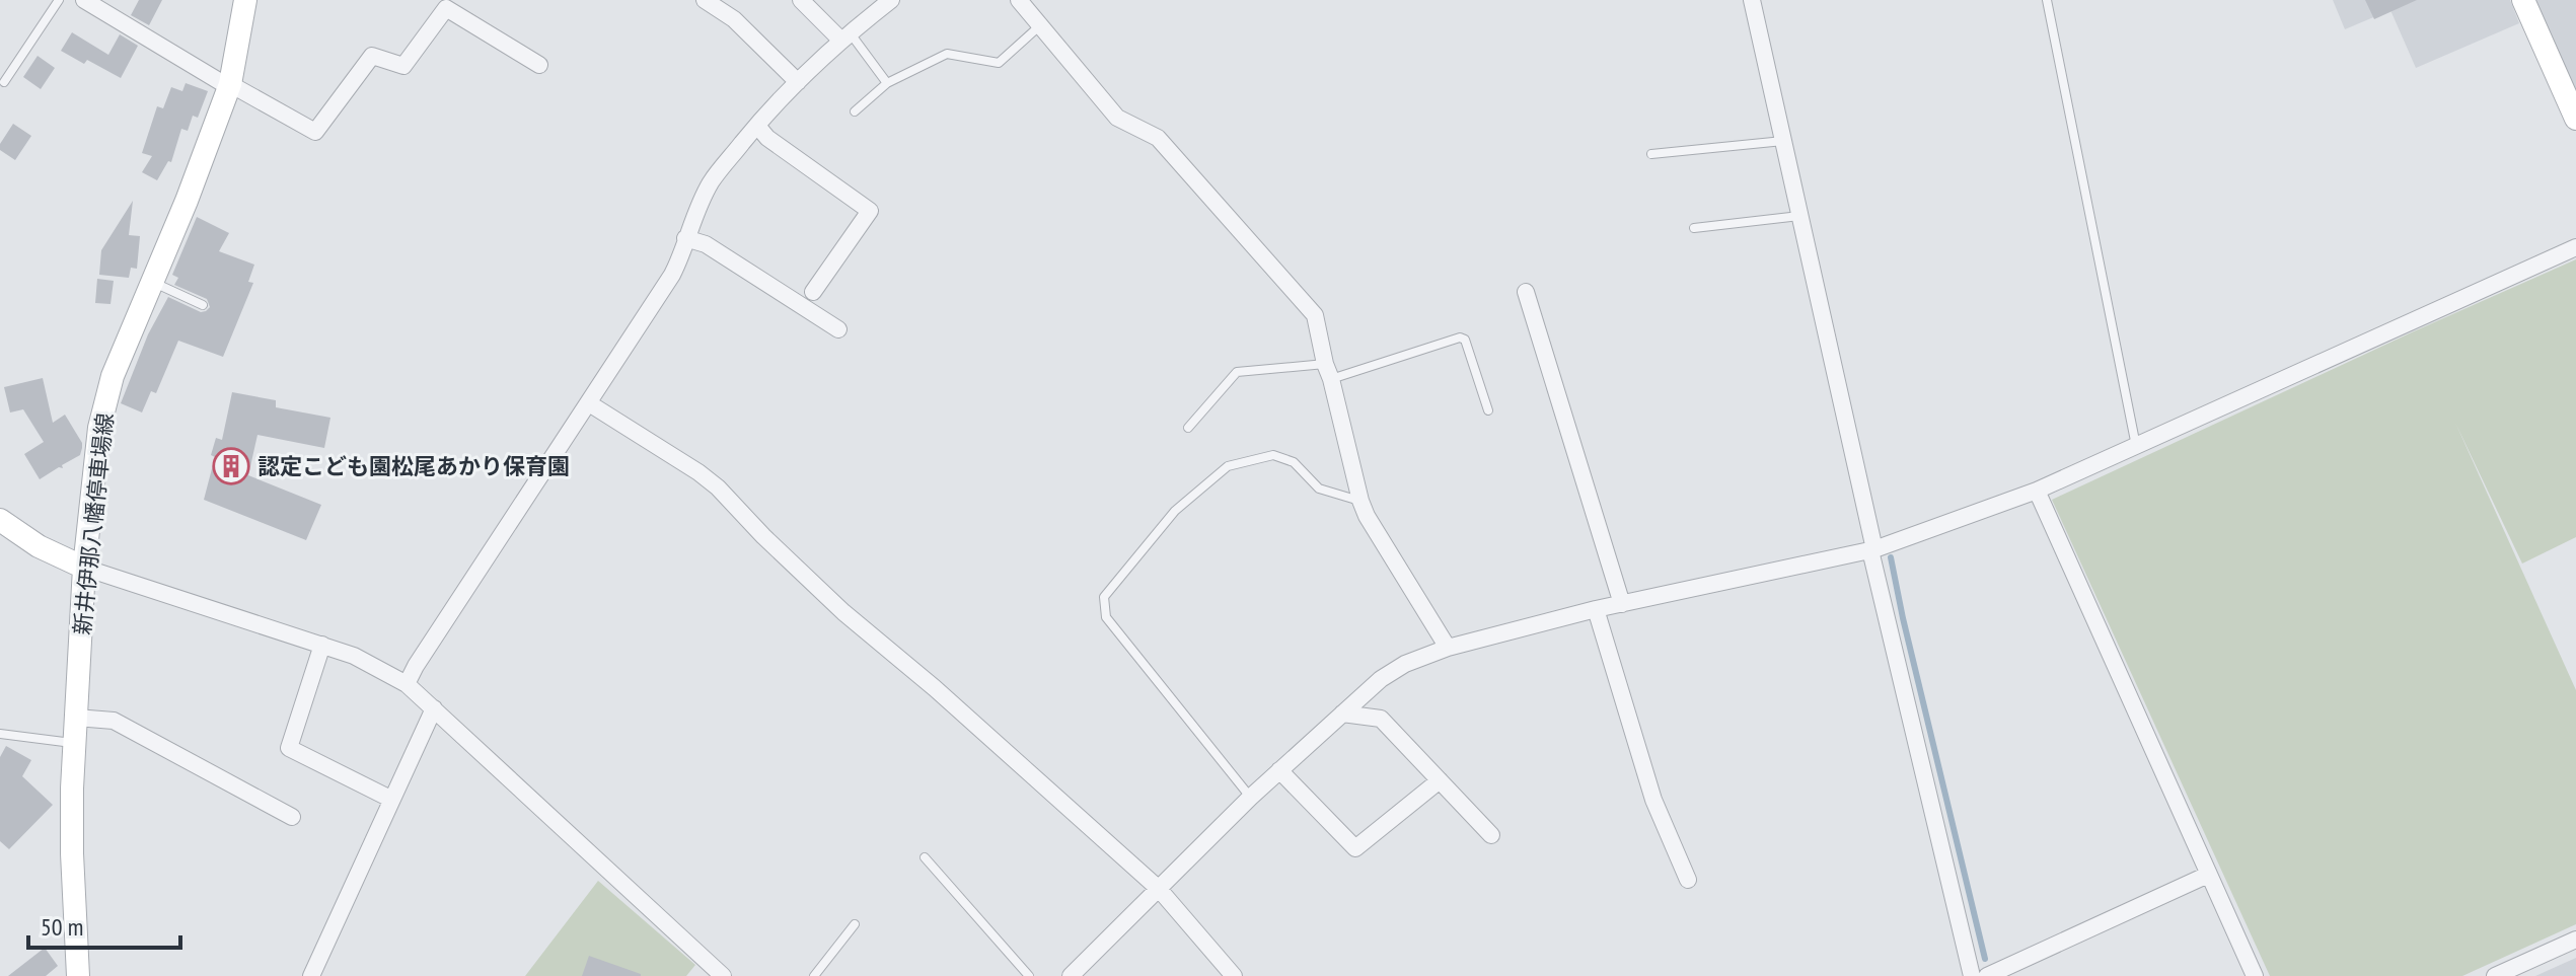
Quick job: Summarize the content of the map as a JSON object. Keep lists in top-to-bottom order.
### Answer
{
  "streets": {
    "main road": ["新井伊那八幡停車場線"]
  },
  "places": {
    "building": ["認定こども園松尾あかり保育園"]
  },
  "scale_bar": "50 m"
}
